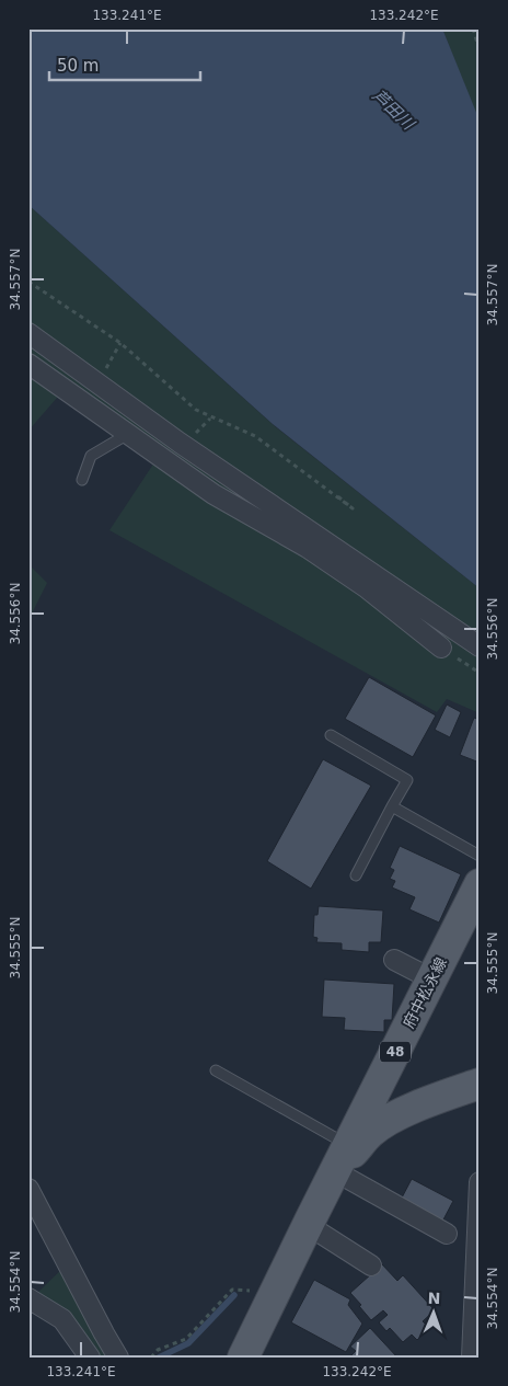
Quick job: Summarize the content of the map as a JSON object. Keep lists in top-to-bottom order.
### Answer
{
  "streets": {
    "main road": ["府中松永線", "48"]
  },
  "water": ["芦田川"],
  "scale_bar": "50 m",
  "north": "top",
  "coordinates": [
    "133.241°E",
    "133.242°E",
    "34.557°N",
    "34.556°N",
    "34.555°N",
    "34.554°N"
  ]
}
